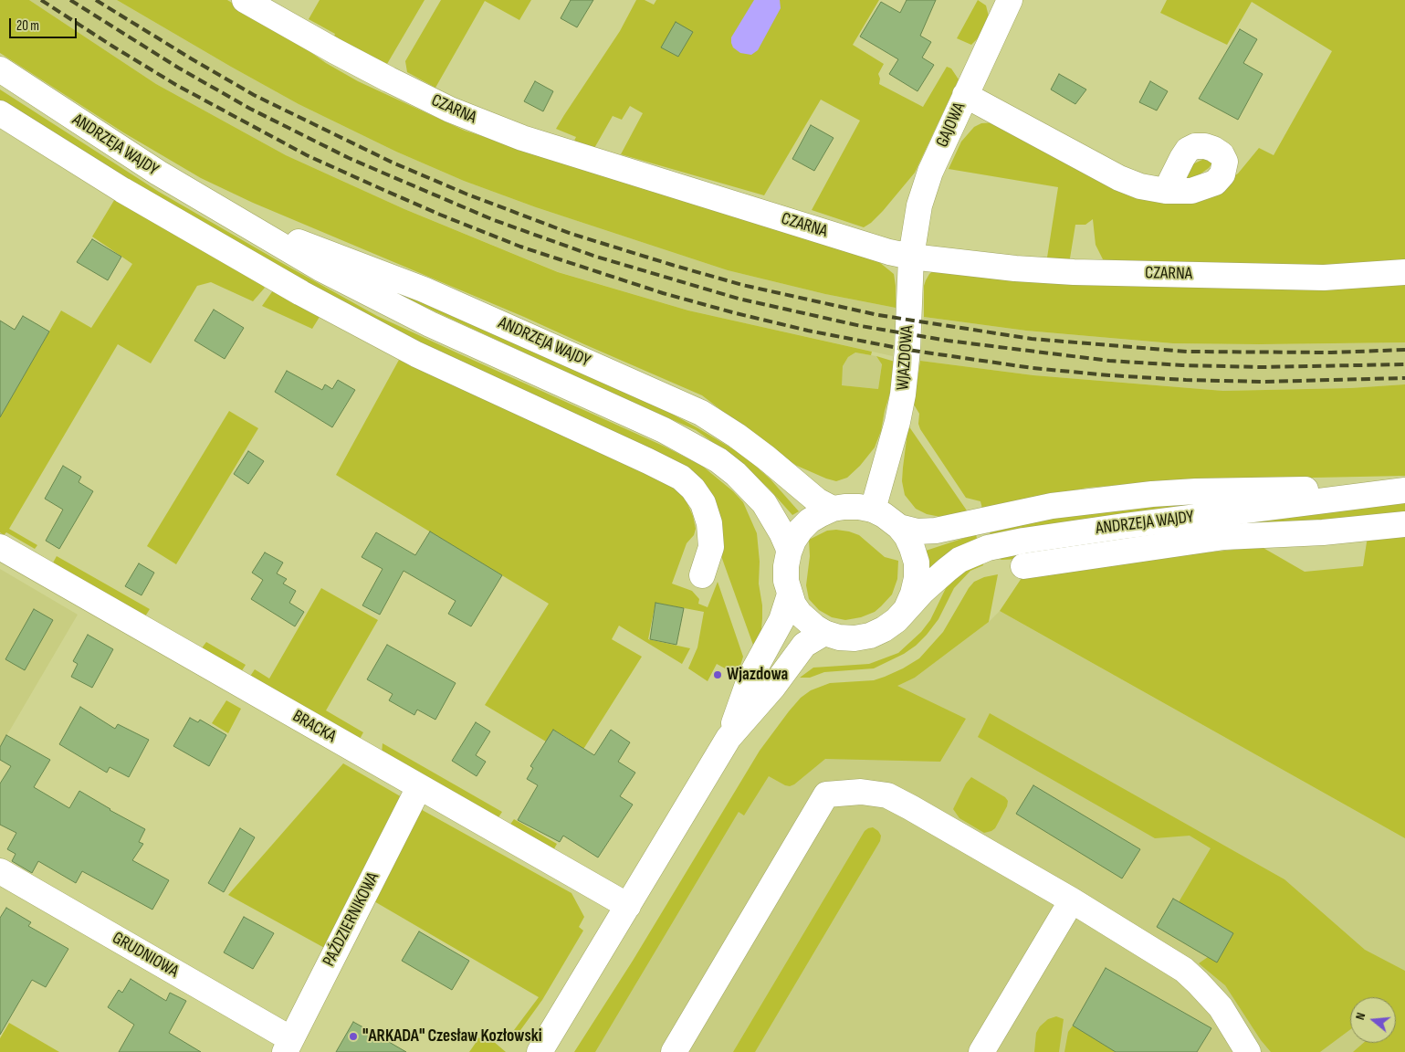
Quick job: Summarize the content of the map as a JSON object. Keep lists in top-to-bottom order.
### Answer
{
  "streets": {
    "street": [
      "CZARNA",
      "GAJOWA",
      "ANDRZEJA WAJDY",
      "WJAZDOWA",
      "BRACKA",
      "PAŹDZIERNIKOWA",
      "GRUDNIOWA"
    ]
  },
  "crossings": [
    ["CZARNA", "GAJOWA"],
    ["CZARNA", "WJAZDOWA"],
    ["GAJOWA", "WJAZDOWA"],
    ["ANDRZEJA WAJDY", "WJAZDOWA"],
    ["BRACKA", "PAŹDZIERNIKOWA"],
    ["PAŹDZIERNIKOWA", "GRUDNIOWA"]
  ],
  "places": ["Wjazdowa", "\"ARKADA\" Czesław Kozłowski"],
  "scale_bar": "20 m",
  "north": "left"
}
